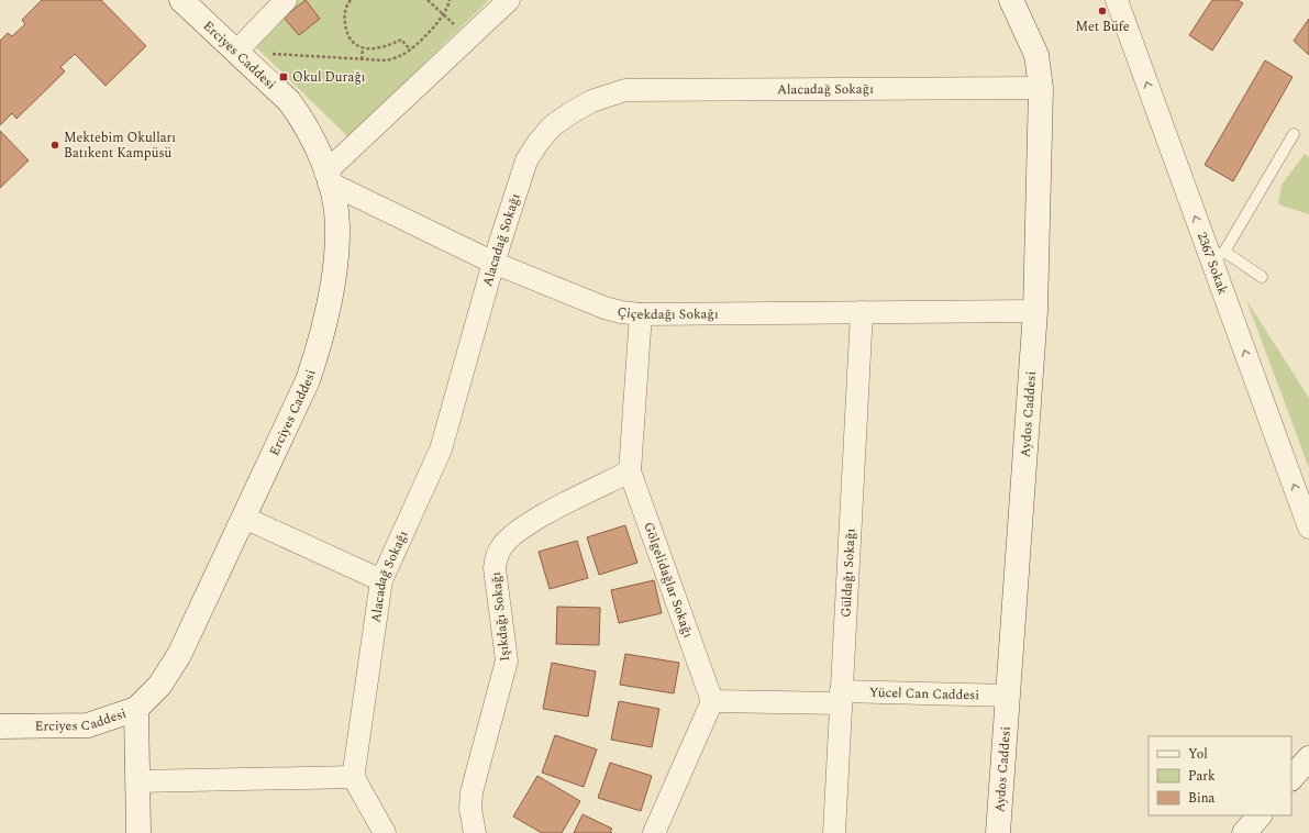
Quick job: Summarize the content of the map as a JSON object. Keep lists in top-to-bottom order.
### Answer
{
  "streets": {
    "street": [
      "Erciyes Caddesi",
      "Alacadağ Sokağı",
      "2367 Sokak",
      "Çiçekdağı Sokağı",
      "Aydos Caddesi",
      "Güldağı Sokağı",
      "Gölgelidağlar Sokağı",
      "Işıkdağı Sokağı",
      "Yücel Can Caddesi"
    ]
  },
  "crossings": [
    ["Erciyes Caddesi", "Çiçekdağı Sokağı"],
    ["Alacadağ Sokağı", "Çiçekdağı Sokağı"],
    ["Alacadağ Sokağı", "Aydos Caddesi"],
    ["Çiçekdağı Sokağı", "Aydos Caddesi"],
    ["Çiçekdağı Sokağı", "Güldağı Sokağı"],
    ["Çiçekdağı Sokağı", "Gölgelidağlar Sokağı"],
    ["Aydos Caddesi", "Yücel Can Caddesi"],
    ["Güldağı Sokağı", "Yücel Can Caddesi"],
    ["Gölgelidağlar Sokağı", "Işıkdağı Sokağı"],
    ["Gölgelidağlar Sokağı", "Yücel Can Caddesi"]
  ],
  "one_way": ["2367 Sokak"],
  "places": {
    "other": ["Met Büfe", "Mektebim Okulları Batıkent Kampüsü"],
    "transit": ["Okul Durağı"]
  },
  "legend": ["Yol", "Park", "Bina"]
}
